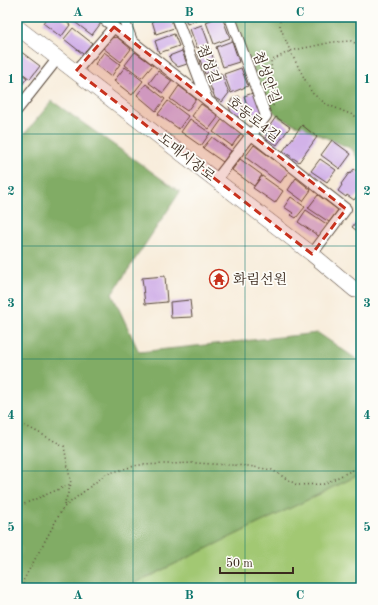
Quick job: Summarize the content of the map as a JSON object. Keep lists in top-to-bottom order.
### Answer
{
  "streets": {
    "street": [
      "첨성길",
      "첨성안길",
      "호동로4길",
      "도매시장로"
    ]
  },
  "crossings": [
    ["첨성길", "호동로4길"],
    ["첨성안길", "호동로4길"],
    ["첨성안길", "도매시장로"],
    ["호동로4길", "도매시장로"]
  ],
  "places": {
    "temple": ["화림선원"]
  },
  "scale_bar": "50 m",
  "grid": {
    "columns": ["A", "B", "C"],
    "rows": [
      "1",
      "2",
      "3",
      "4",
      "5"
    ]
  }
}
